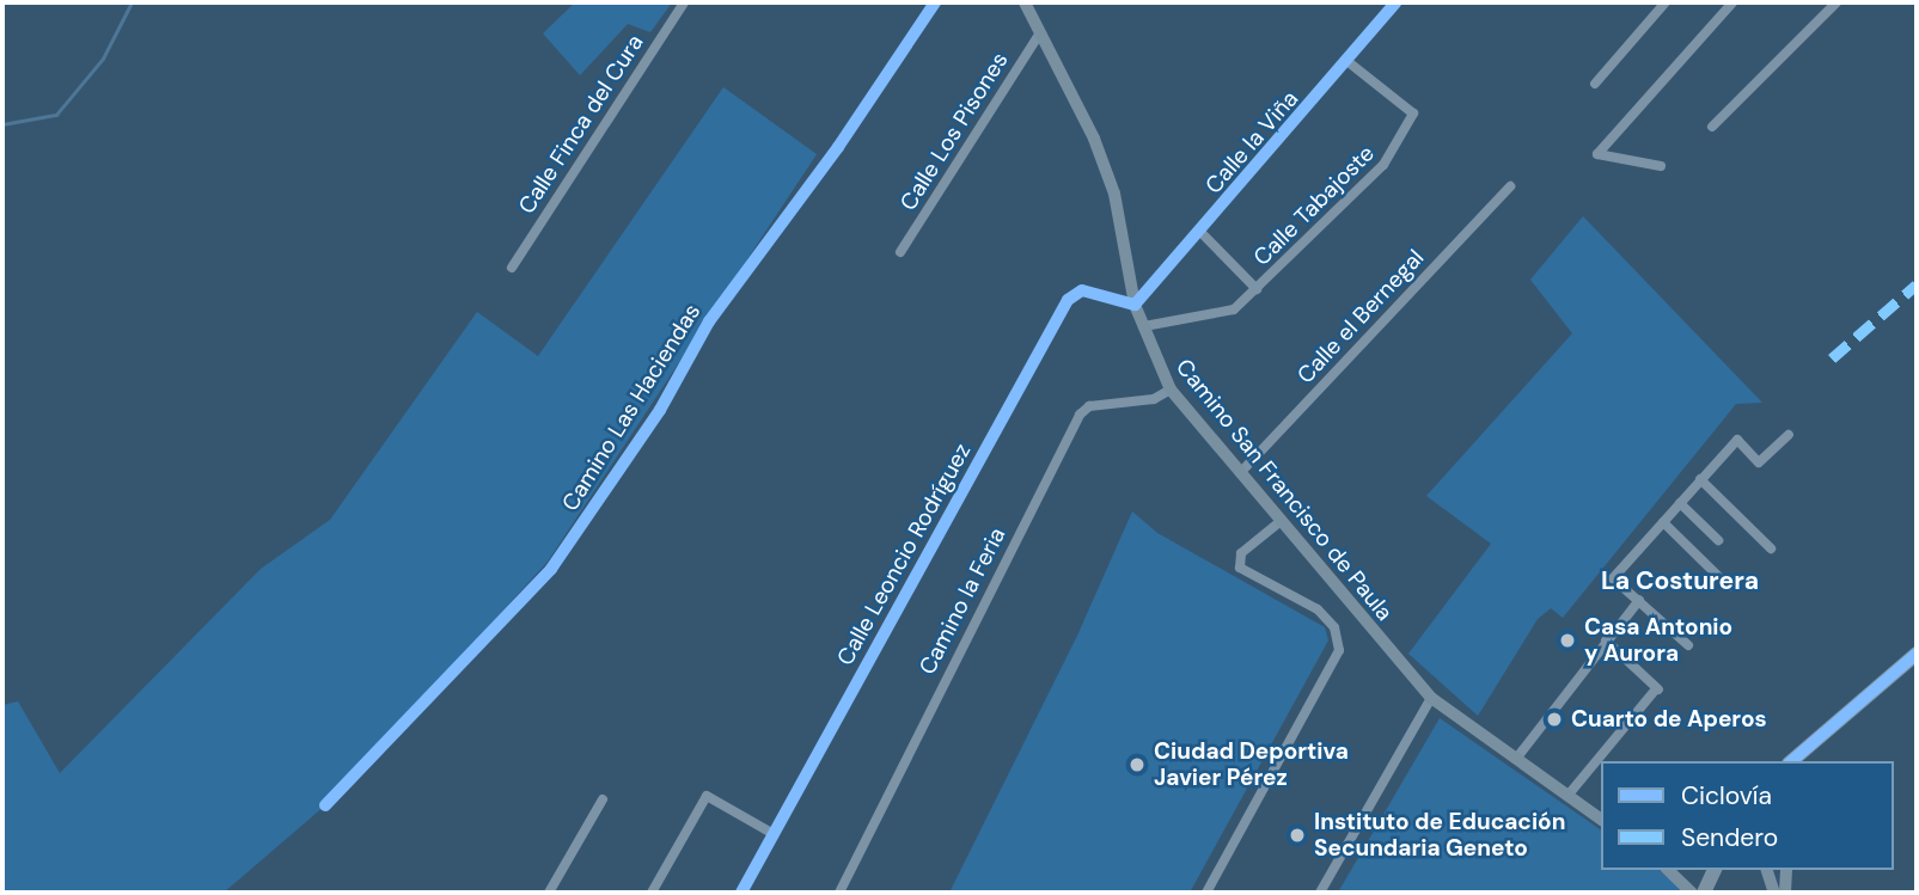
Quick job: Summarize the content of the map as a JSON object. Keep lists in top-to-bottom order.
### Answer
{
  "streets": {
    "main road": ["Camino San Francisco de Paula"],
    "street": [
      "Calle Finca del Cura",
      "Calle Los Pisones",
      "Calle la Viña",
      "Calle Tabajoste",
      "Calle el Bernegal",
      "Camino Las Haciendas",
      "Calle Leoncio Rodríguez",
      "Camino la Feria"
    ]
  },
  "crossings": [
    ["Calle Los Pisones", "Camino San Francisco de Paula"],
    ["Calle la Viña", "Calle Tabajoste"],
    ["Calle la Viña", "Camino San Francisco de Paula"],
    ["Calle la Viña", "Calle Leoncio Rodríguez"],
    ["Calle Tabajoste", "Camino San Francisco de Paula"],
    ["Calle el Bernegal", "Camino San Francisco de Paula"],
    ["Camino San Francisco de Paula", "Calle Leoncio Rodríguez"],
    ["Camino San Francisco de Paula", "Camino la Feria"]
  ],
  "districts": ["La Costurera"],
  "places": [
    "Casa Antonio y Aurora",
    "Cuarto de Aperos",
    "Ciudad Deportiva Javier Pérez",
    "Instituto de Educación Secundaria Geneto"
  ],
  "legend": ["Ciclovía", "Sendero"]
}
